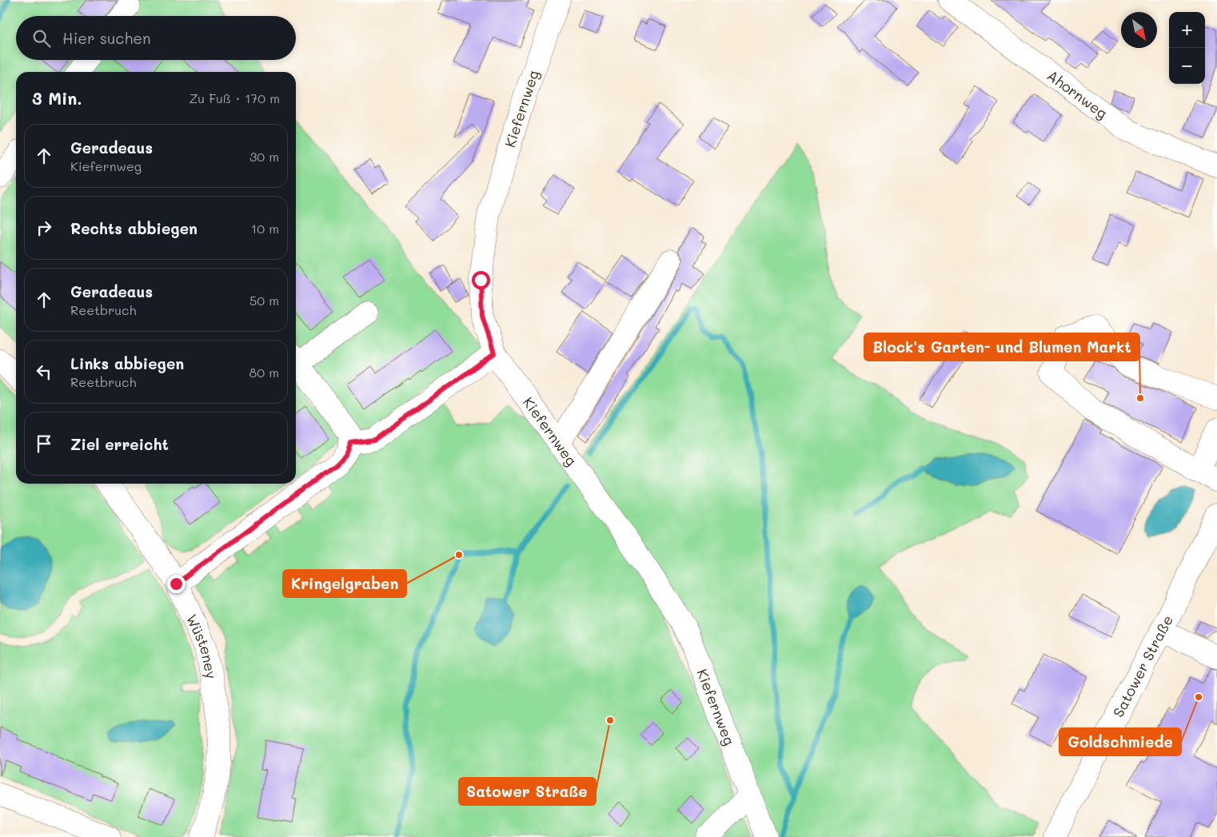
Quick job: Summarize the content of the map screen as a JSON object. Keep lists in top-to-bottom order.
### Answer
{
  "streets": {
    "street": [
      "Ahornweg",
      "Kiefernweg",
      "Wüsteney",
      "Satower Straße"
    ]
  },
  "places": [
    "Block's Garten- und Blumen Markt",
    "Kringelgraben",
    "Goldschmiede",
    "Satower Straße"
  ],
  "north": "bottom right",
  "page": {
    "map_buttons": ["+", "−"],
    "search": "Hier suchen",
    "heading": ["3 Min.", "Zu Fuß · 170 m"],
    "list": [
      ["Geradeaus", "Kiefernweg", "30 m"],
      ["Rechts abbiegen", "10 m"],
      ["Geradeaus", "Reetbruch", "50 m"],
      ["Links abbiegen", "Reetbruch", "80 m"],
      "Ziel erreicht"
    ]
  }
}
